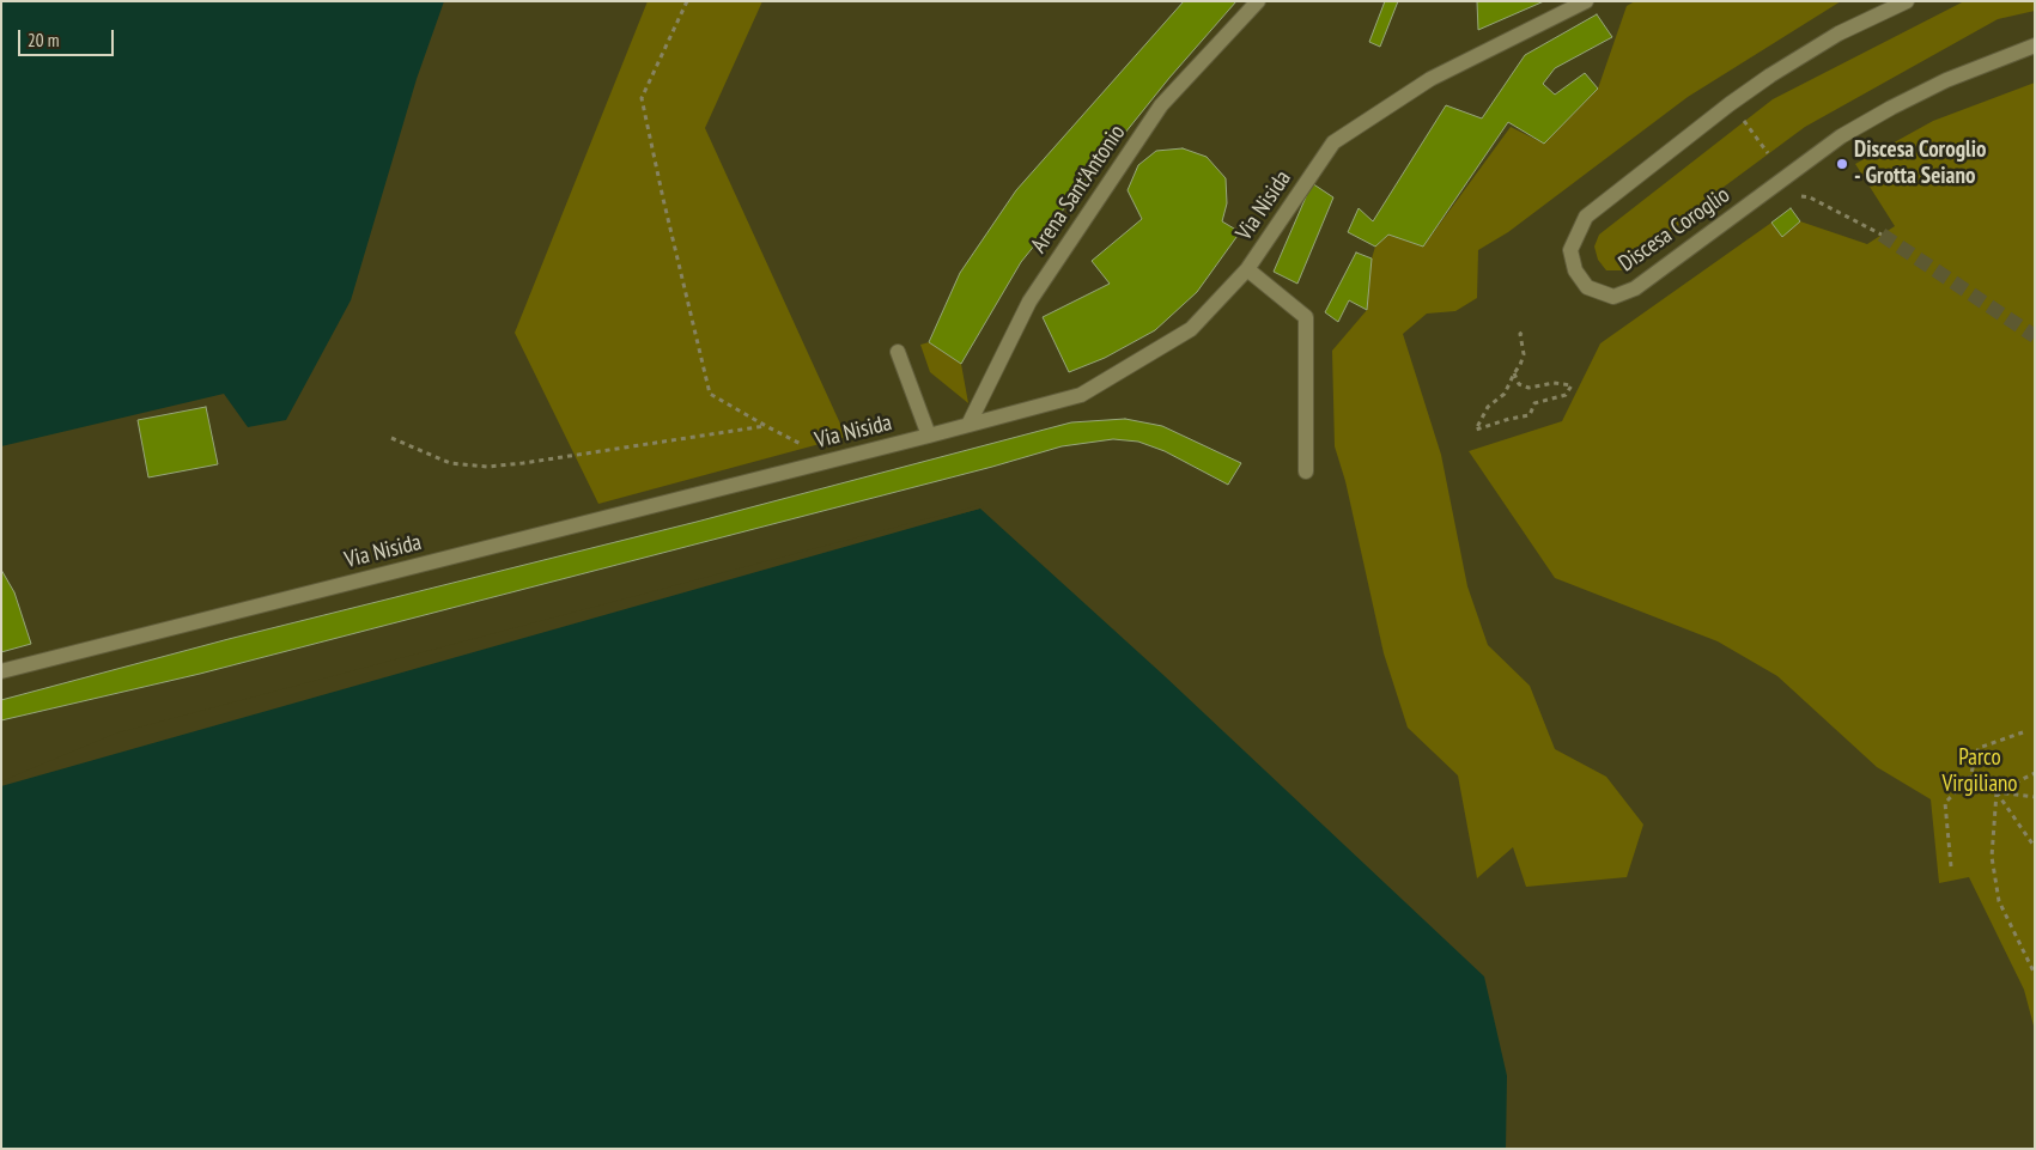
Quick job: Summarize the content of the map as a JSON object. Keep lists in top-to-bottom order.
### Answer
{
  "streets": {
    "street": ["Arena Sant'Antonio", "Via Nisida", "Discesa Coroglio"]
  },
  "crossings": [
    ["Arena Sant'Antonio", "Via Nisida"]
  ],
  "parks": ["Parco Virgiliano"],
  "places": ["Discesa Coroglio - Grotta Seiano"],
  "scale_bar": "20 m"
}
